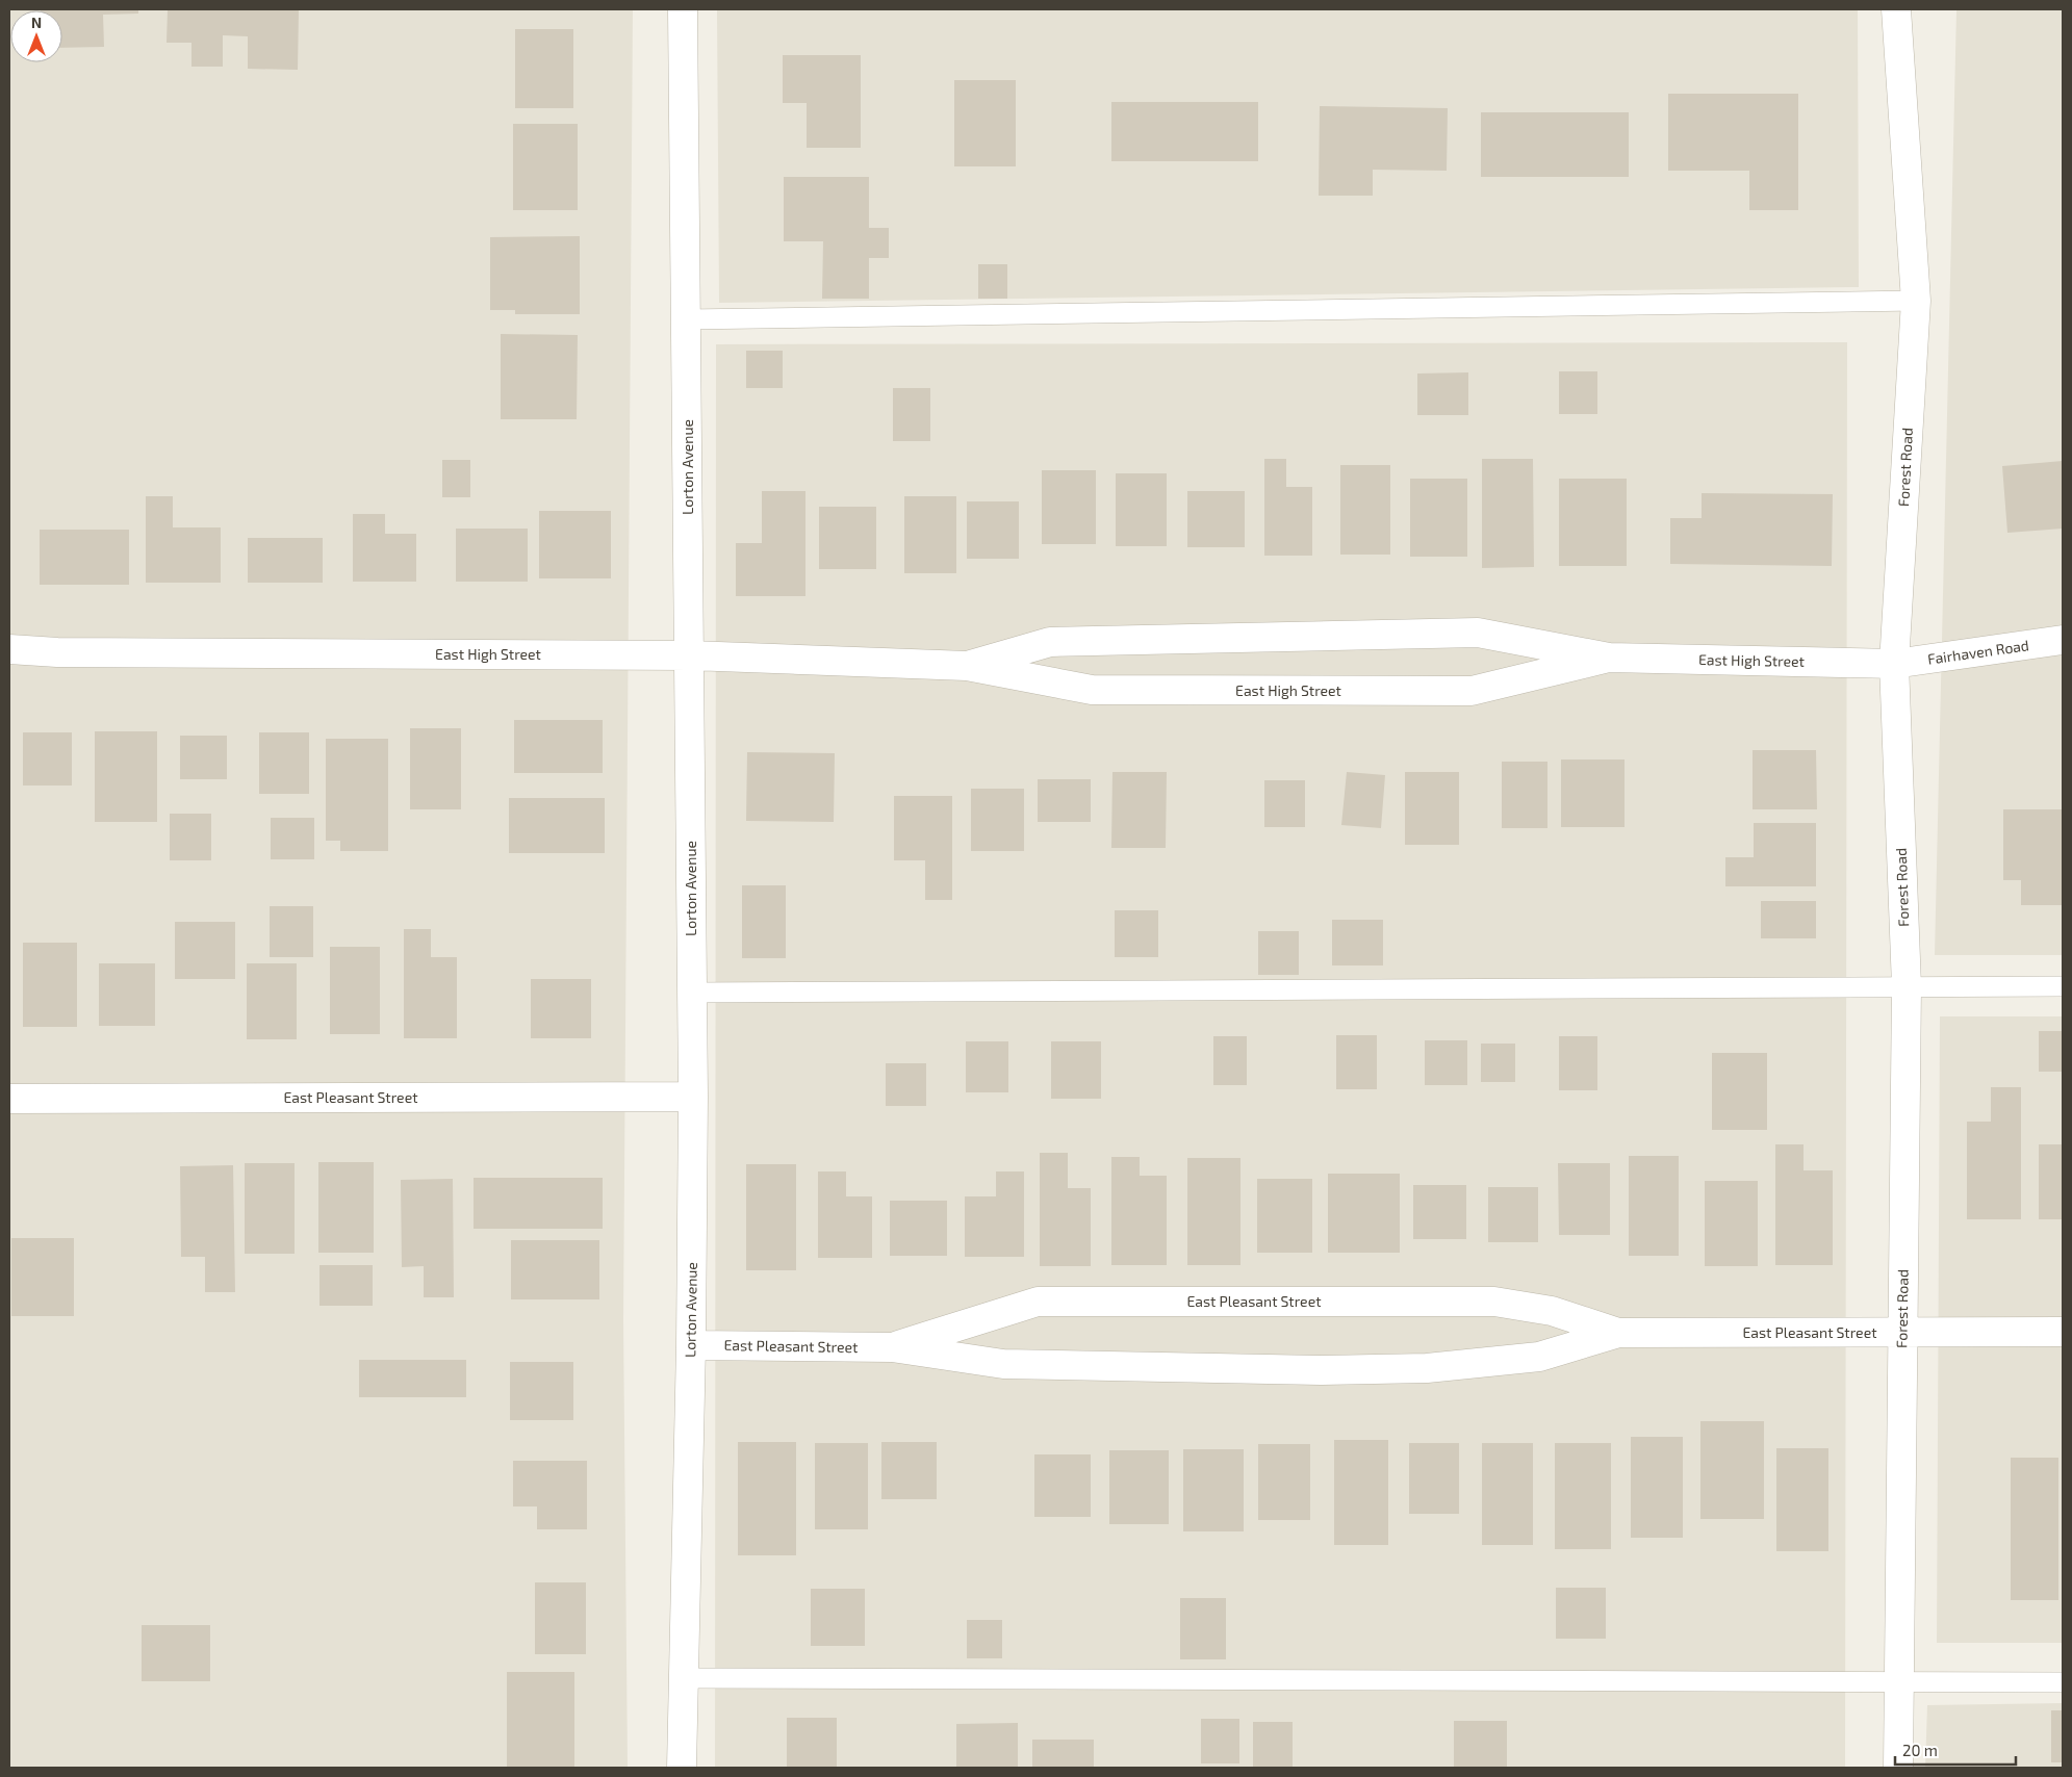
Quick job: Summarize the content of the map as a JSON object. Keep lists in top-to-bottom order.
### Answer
{
  "streets": {
    "street": [
      "Lorton Avenue",
      "Forest Road",
      "Fairhaven Road",
      "East High Street",
      "East Pleasant Street"
    ]
  },
  "crossings": [
    ["Lorton Avenue", "East High Street"],
    ["Lorton Avenue", "East Pleasant Street"],
    ["Forest Road", "Fairhaven Road"],
    ["Forest Road", "East High Street"],
    ["Forest Road", "East Pleasant Street"],
    ["Fairhaven Road", "East High Street"]
  ],
  "scale_bar": "20 m",
  "north": "top"
}
